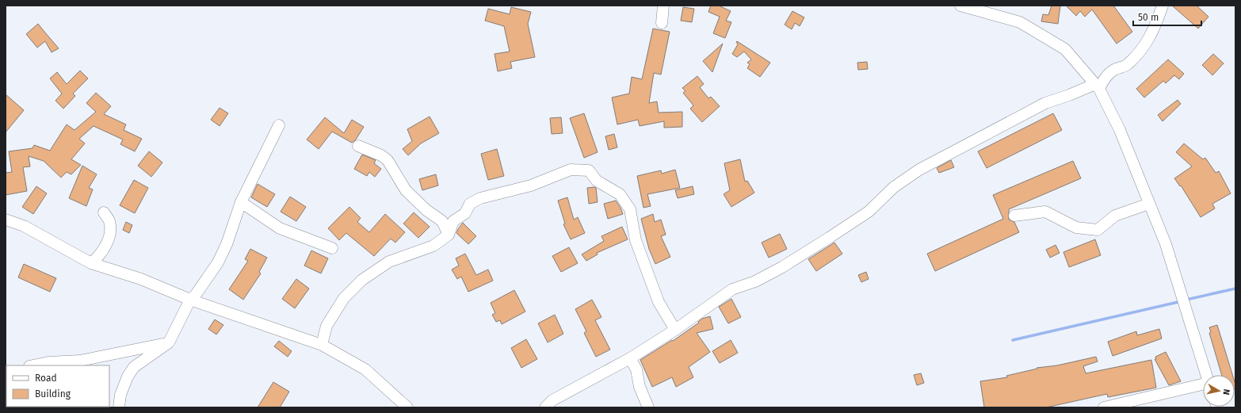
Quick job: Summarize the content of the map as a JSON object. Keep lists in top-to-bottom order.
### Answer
{
  "legend": ["Road", "Building"],
  "scale_bar": "50 m",
  "north": "right"
}
